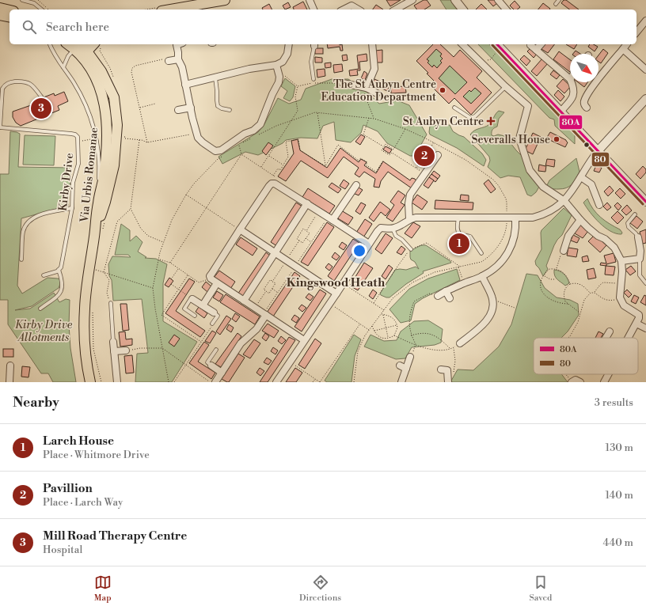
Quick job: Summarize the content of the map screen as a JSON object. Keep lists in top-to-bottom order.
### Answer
{
  "streets": {
    "main road": ["Via Urbis Romanae"],
    "lane": ["Kirby Drive"]
  },
  "districts": ["Kingswood Heath"],
  "parks": ["Kirby Drive Allotments"],
  "places": {
    "other": ["The St Aubyn Centre Education Department", "Severalls House"],
    "health": ["St Aubyn Centre"]
  },
  "lines": ["transit line 80A", "transit line 80"],
  "legend": ["80A", "80"],
  "north": "bottom right",
  "page": {
    "search": "Search here",
    "pins": ["3", "2", "1"],
    "heading": ["Nearby", "3 results"],
    "list": [
      {
        "mark": "1",
        "name": "Larch House",
        "note": "Place · Whitmore Drive",
        "value": "130 m"
      },
      {
        "mark": "2",
        "name": "Pavillion",
        "note": "Place · Larch Way",
        "value": "140 m"
      },
      {
        "mark": "3",
        "name": "Mill Road Therapy Centre",
        "note": "Hospital",
        "value": "440 m"
      }
    ],
    "nav": ["Map", "Directions", "Saved"]
  }
}
